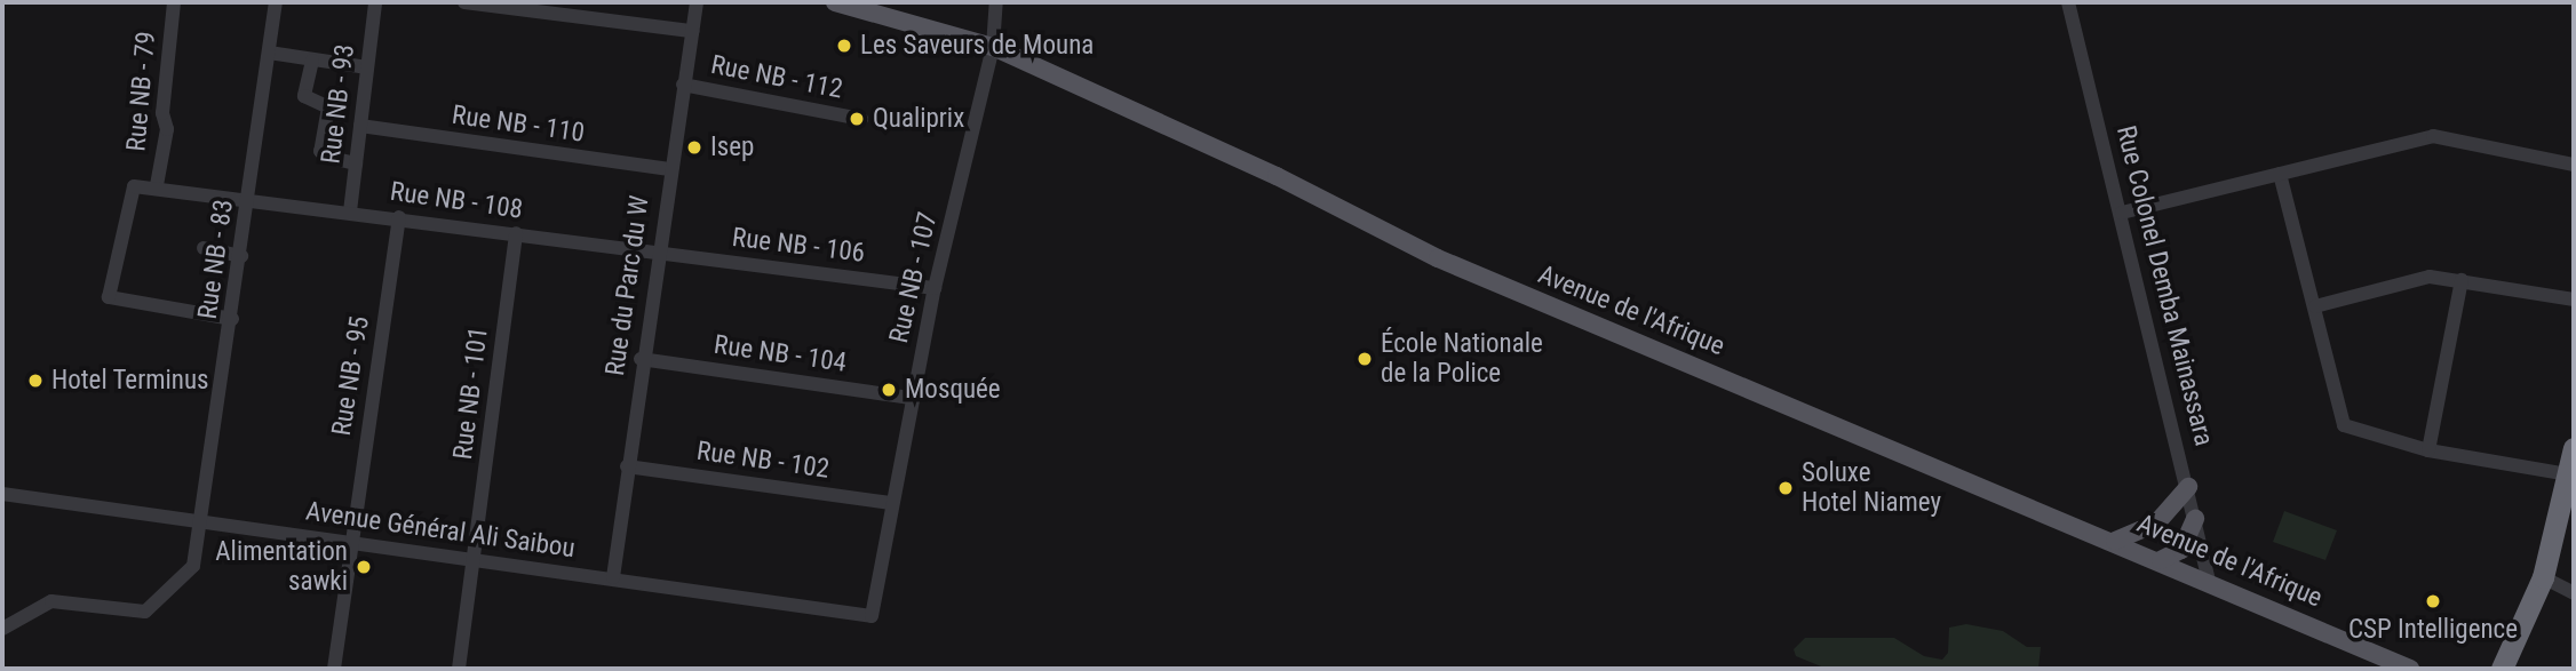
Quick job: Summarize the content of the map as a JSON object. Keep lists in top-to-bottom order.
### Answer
{
  "streets": {
    "main road": ["Avenue de l'Afrique"],
    "street": [
      "Rue NB - 112",
      "Rue NB - 79",
      "Rue NB - 93",
      "Rue NB - 110",
      "Rue NB - 108",
      "Rue NB - 106",
      "Rue NB - 83",
      "Rue NB - 107",
      "Rue du Parc du W",
      "Rue Colonel Demba Mainassara",
      "Rue NB - 104",
      "Rue NB - 95",
      "Rue NB - 101",
      "Rue NB - 102",
      "Avenue Général Ali Saibou"
    ]
  },
  "crossings": [
    ["Rue NB - 112", "Rue du Parc du W"],
    ["Rue NB - 79", "Rue NB - 108"],
    ["Rue NB - 93", "Rue NB - 110"],
    ["Rue NB - 93", "Rue NB - 108"],
    ["Rue NB - 110", "Rue du Parc du W"],
    ["Rue NB - 108", "Rue NB - 106"],
    ["Rue NB - 108", "Rue NB - 83"],
    ["Rue NB - 108", "Rue du Parc du W"],
    ["Rue NB - 108", "Rue NB - 95"],
    ["Rue NB - 108", "Rue NB - 101"],
    ["Rue NB - 106", "Rue NB - 107"],
    ["Rue NB - 106", "Rue du Parc du W"],
    ["Rue NB - 83", "Avenue Général Ali Saibou"],
    ["Rue NB - 107", "Avenue de l'Afrique"],
    ["Rue NB - 107", "Rue NB - 104"],
    ["Rue NB - 107", "Rue NB - 102"],
    ["Rue NB - 107", "Avenue Général Ali Saibou"],
    ["Rue du Parc du W", "Rue NB - 104"],
    ["Rue du Parc du W", "Rue NB - 102"],
    ["Rue du Parc du W", "Avenue Général Ali Saibou"],
    ["Rue Colonel Demba Mainassara", "Avenue de l'Afrique"],
    ["Rue NB - 95", "Avenue Général Ali Saibou"],
    ["Rue NB - 101", "Avenue Général Ali Saibou"]
  ],
  "places": [
    "Les Saveurs de Mouna",
    "Qualiprix",
    "Isep",
    "École Nationale de la Police",
    "Hotel Terminus",
    "Mosquée",
    "Soluxe Hotel Niamey",
    "Alimentation sawki",
    "CSP Intelligence"
  ]
}
